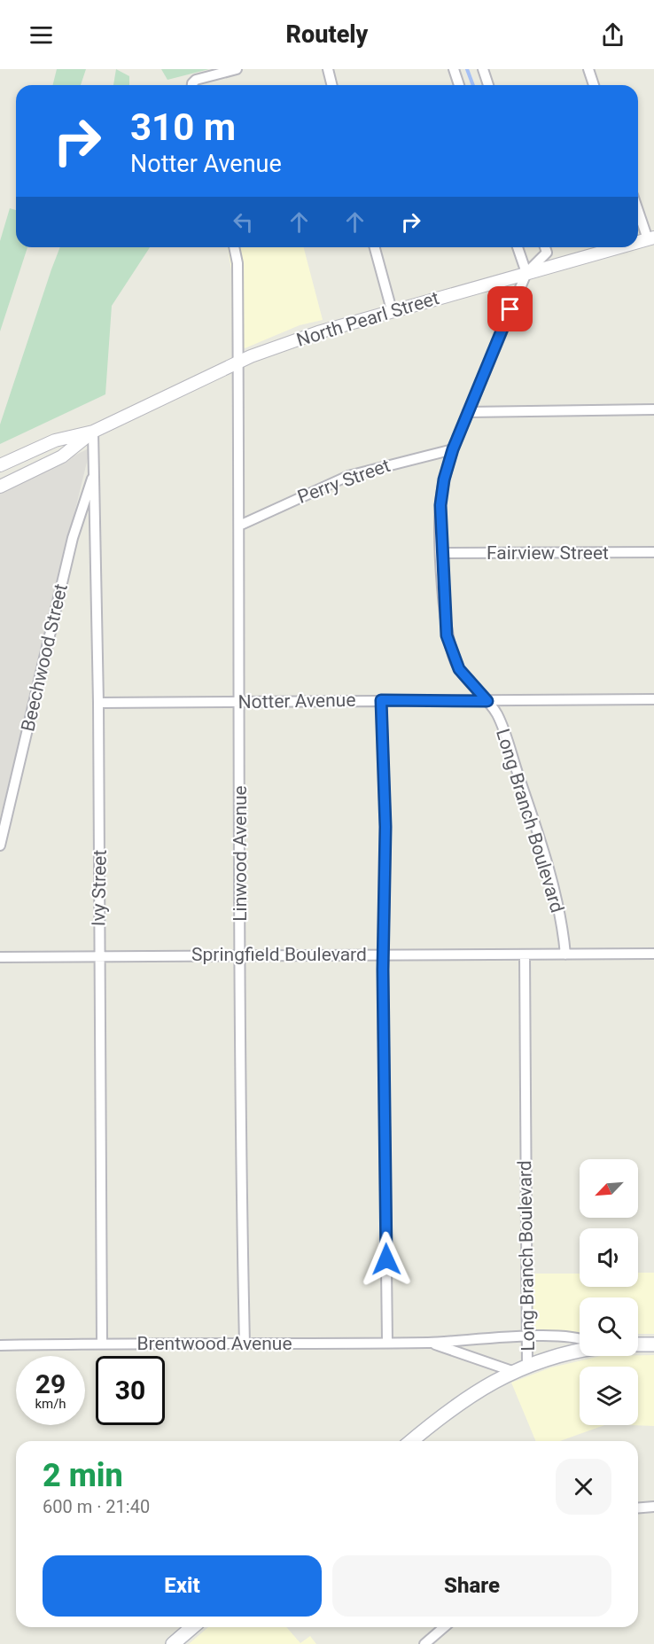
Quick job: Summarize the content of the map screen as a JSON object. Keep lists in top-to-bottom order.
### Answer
{
  "streets": {
    "street": [
      "North Pearl Street",
      "Perry Street",
      "Fairview Street",
      "Beechwood Street",
      "Notter Avenue",
      "Long Branch Boulevard",
      "Linwood Avenue",
      "Ivy Street",
      "Springfield Boulevard",
      "Brentwood Avenue"
    ]
  },
  "crossings": [
    ["North Pearl Street", "Long Branch Boulevard"],
    ["North Pearl Street", "Linwood Avenue"],
    ["North Pearl Street", "Ivy Street"],
    ["Perry Street", "Long Branch Boulevard"],
    ["Perry Street", "Linwood Avenue"],
    ["Fairview Street", "Long Branch Boulevard"],
    ["Beechwood Street", "Ivy Street"],
    ["Notter Avenue", "Long Branch Boulevard"],
    ["Notter Avenue", "Linwood Avenue"],
    ["Notter Avenue", "Ivy Street"],
    ["Long Branch Boulevard", "Springfield Boulevard"],
    ["Long Branch Boulevard", "Brentwood Avenue"],
    ["Linwood Avenue", "Springfield Boulevard"],
    ["Linwood Avenue", "Brentwood Avenue"],
    ["Ivy Street", "Springfield Boulevard"],
    ["Ivy Street", "Brentwood Avenue"]
  ],
  "north": "bottom left",
  "page": {
    "header": "Routely",
    "turn": ["310 m", "Notter Avenue"],
    "speed": "29 km/h",
    "limit": "30",
    "heading": ["2 min", "600 m · 21:40"],
    "buttons": ["Exit", "Share"]
  }
}
